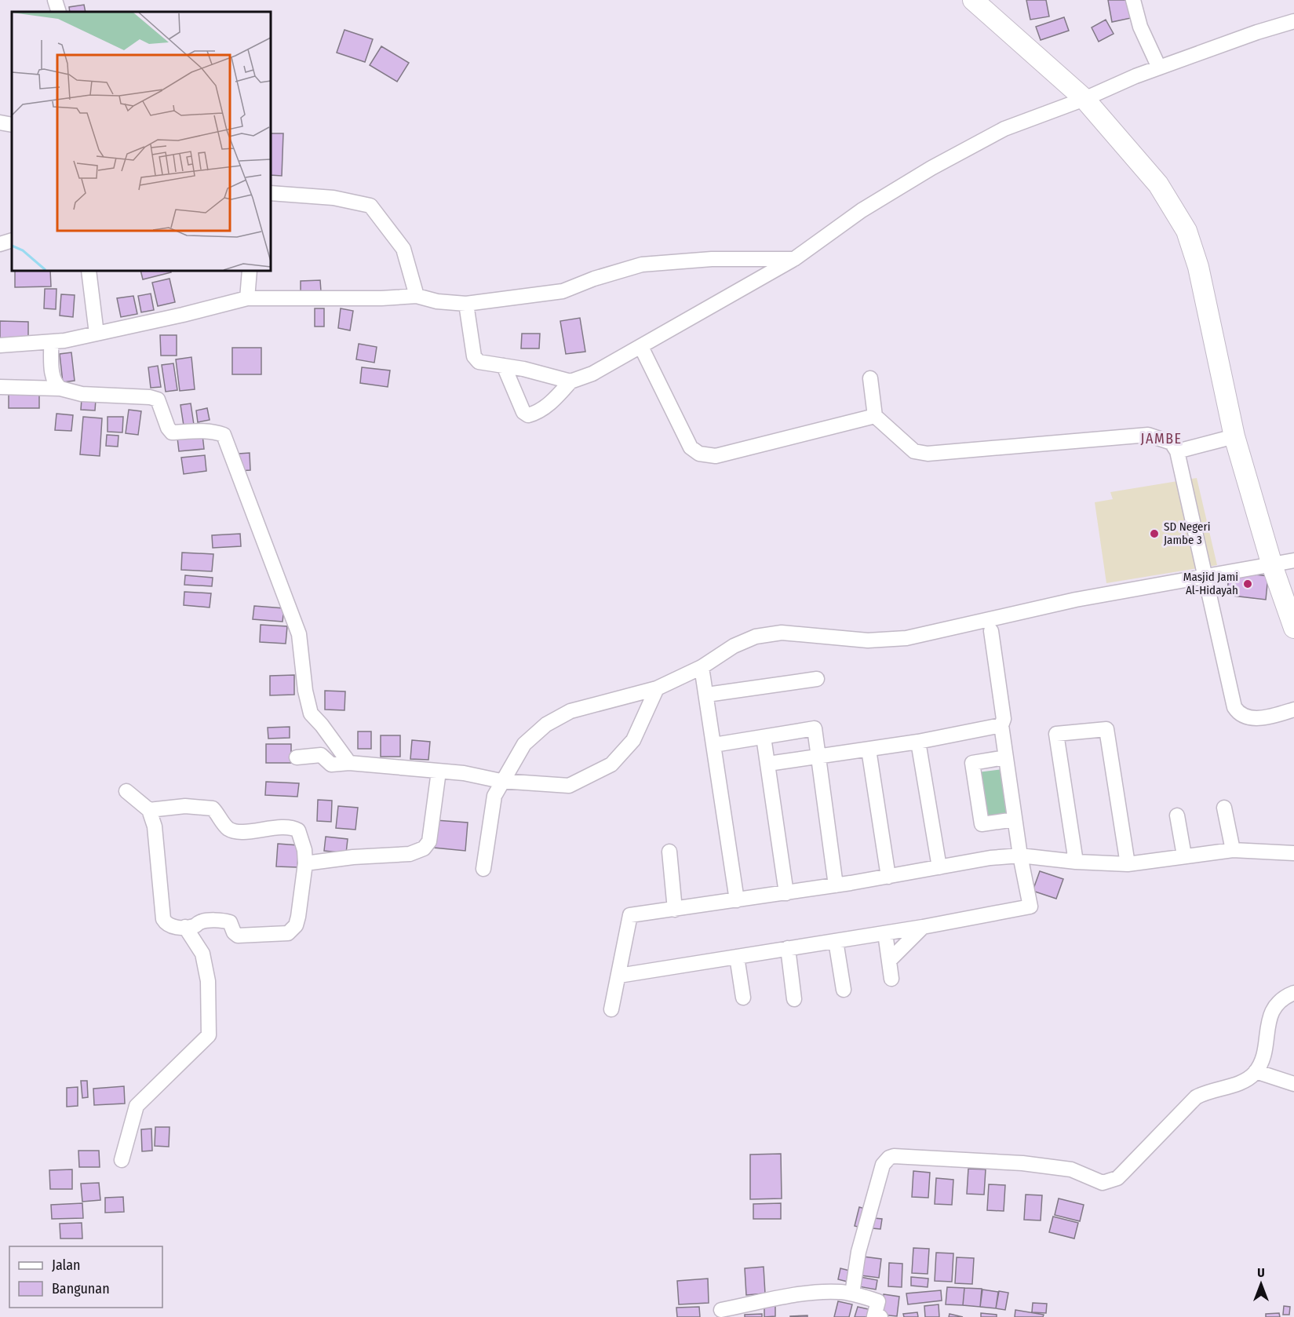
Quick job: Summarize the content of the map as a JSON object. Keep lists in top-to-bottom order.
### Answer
{
  "districts": ["JAMBE"],
  "places": ["SD Negeri Jambe 3", "Masjid Jami Al-Hidayah"],
  "legend": ["Jalan", "Bangunan"],
  "north": "top"
}
